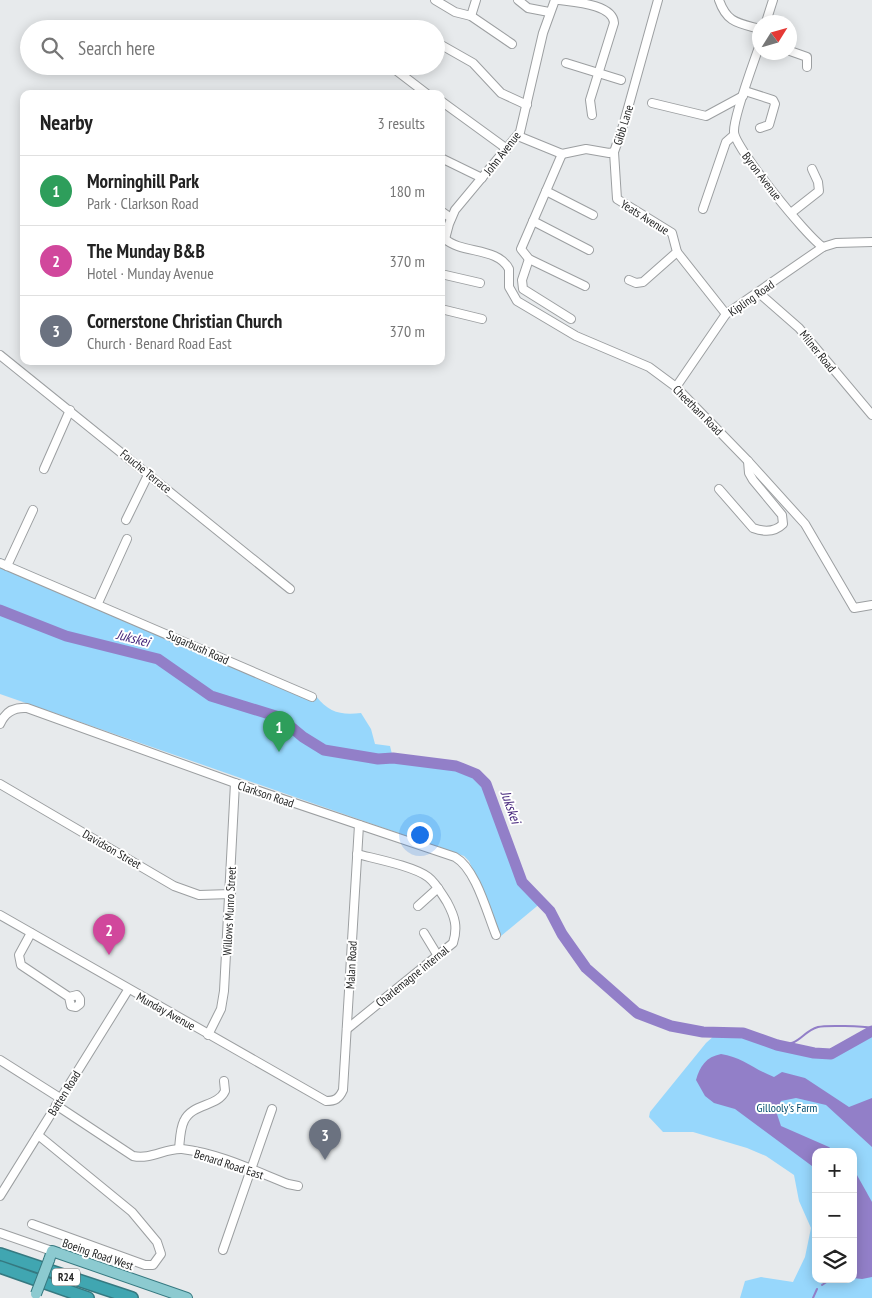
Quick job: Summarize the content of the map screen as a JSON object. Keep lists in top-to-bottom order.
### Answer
{
  "streets": {
    "highway": ["R24"],
    "main road": ["Boeing Road West"],
    "street": [
      "Gibb Lane",
      "John Avenue",
      "Byron Avenue",
      "Yeats Avenue",
      "Kipling Road",
      "Milner Road",
      "Cheetham Road",
      "Fouche Terrace",
      "Sugarbush Road",
      "Clarkson Road",
      "Davidson Street",
      "Willows Munro Street",
      "Malan Road",
      "Charlemagne internal",
      "Munday Avenue",
      "Batten Road",
      "Benard Road East"
    ]
  },
  "crossings": [
    ["Gibb Lane", "Yeats Avenue"],
    ["Byron Avenue", "Kipling Road"],
    ["Yeats Avenue", "Kipling Road"],
    ["Kipling Road", "Milner Road"],
    ["Kipling Road", "Cheetham Road"],
    ["Clarkson Road", "Willows Munro Street"],
    ["Clarkson Road", "Malan Road"],
    ["Davidson Street", "Willows Munro Street"],
    ["Willows Munro Street", "Munday Avenue"],
    ["Malan Road", "Charlemagne internal"],
    ["Malan Road", "Munday Avenue"],
    ["Munday Avenue", "Batten Road"],
    ["Batten Road", "Benard Road East"]
  ],
  "water": ["Jukskei"],
  "parks": ["Gillooly's Farm"],
  "north": "top right",
  "page": {
    "search": "Search here",
    "heading": ["Nearby", "3 results"],
    "list": [
      {
        "mark": "1",
        "name": "Morninghill Park",
        "note": "Park · Clarkson Road",
        "value": "180 m"
      },
      {
        "mark": "2",
        "name": "The Munday B&B",
        "note": "Hotel · Munday Avenue",
        "value": "370 m"
      },
      {
        "mark": "3",
        "name": "Cornerstone Christian Church",
        "note": "Church · Benard Road East",
        "value": "370 m"
      }
    ],
    "pins": ["1", "2", "3"],
    "map_buttons": ["+", "−"]
  }
}
